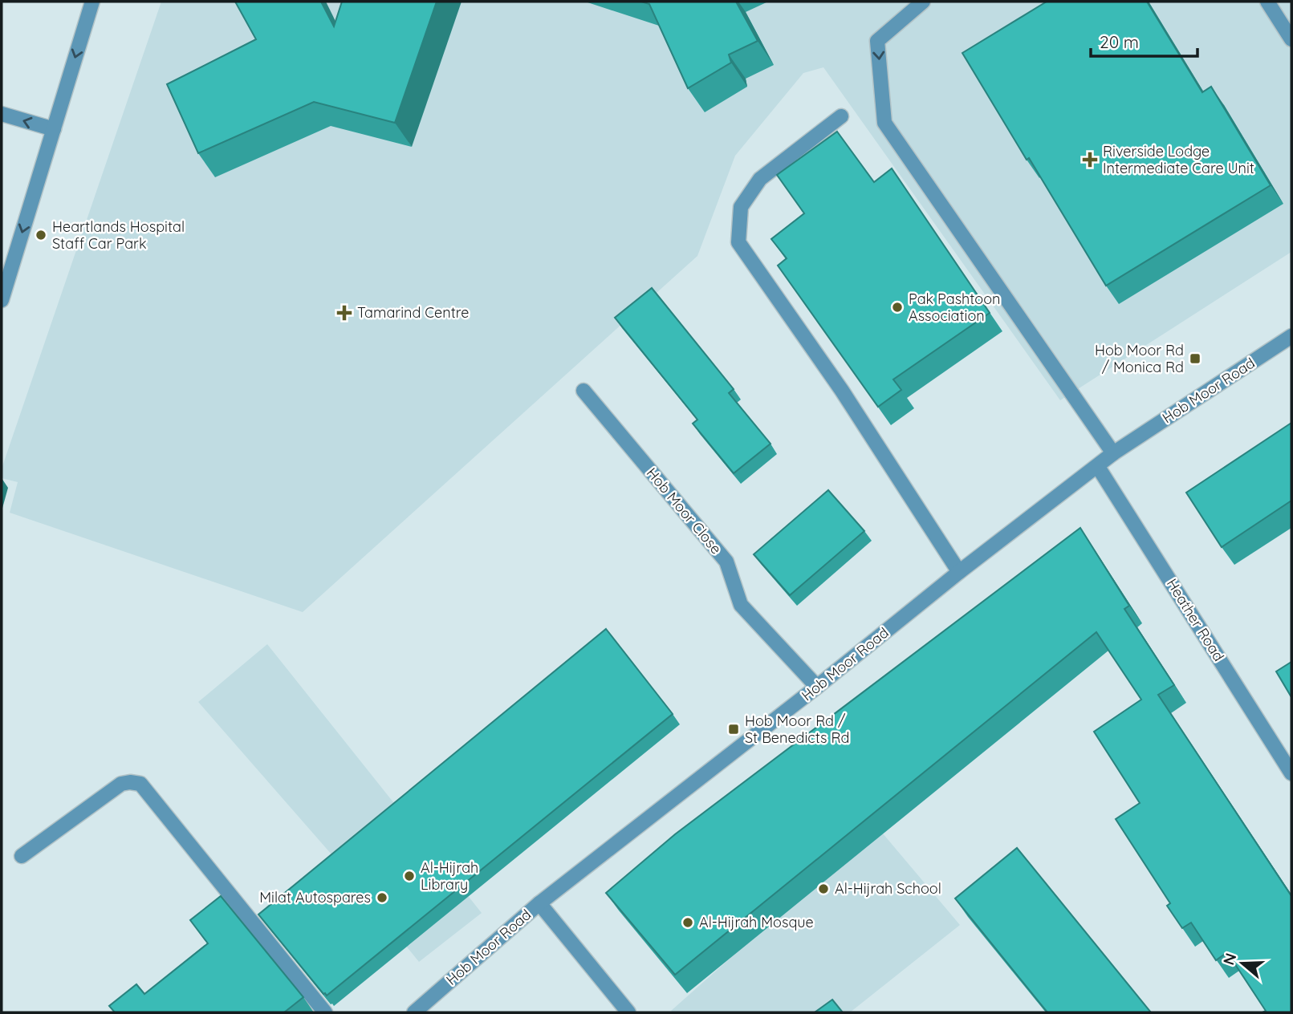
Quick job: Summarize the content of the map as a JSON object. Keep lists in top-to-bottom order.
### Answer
{
  "streets": {
    "street": ["Hob Moor Road", "Hob Moor Close", "Heather Road"]
  },
  "crossings": [
    ["Hob Moor Road", "Hob Moor Close"],
    ["Hob Moor Road", "Heather Road"]
  ],
  "places": {
    "health": ["Riverside Lodge Intermediate Care Unit", "Tamarind Centre"],
    "other": [
      "Heartlands Hospital Staff Car Park",
      "Pak Pashtoon Association",
      "Al-Hijrah Library",
      "Al-Hijrah School",
      "Milat Autospares",
      "Al-Hijrah Mosque"
    ],
    "transit": ["Hob Moor Rd / Monica Rd", "Hob Moor Rd / St Benedicts Rd"]
  },
  "scale_bar": "20 m",
  "north": "left"
}
